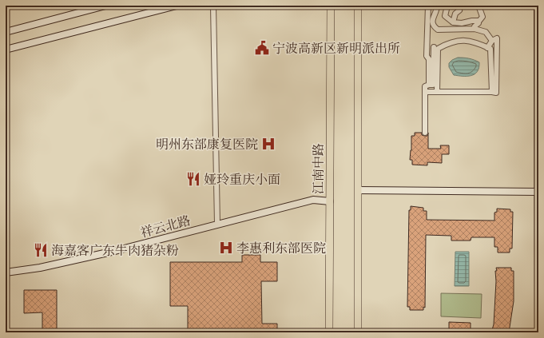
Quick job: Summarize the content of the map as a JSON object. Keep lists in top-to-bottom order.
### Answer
{
  "streets": {
    "main road": ["江南中路"],
    "street": ["祥云北路"]
  },
  "crossings": [
    ["江南中路", "祥云北路"]
  ],
  "places": {
    "public building": ["宁波高新区新明派出所"],
    "hospital": ["明州东部康复医院", "李惠利东部医院"],
    "restaurant": ["娅玲重庆小面", "海嘉客广东牛肉猪杂粉"]
  }
}
